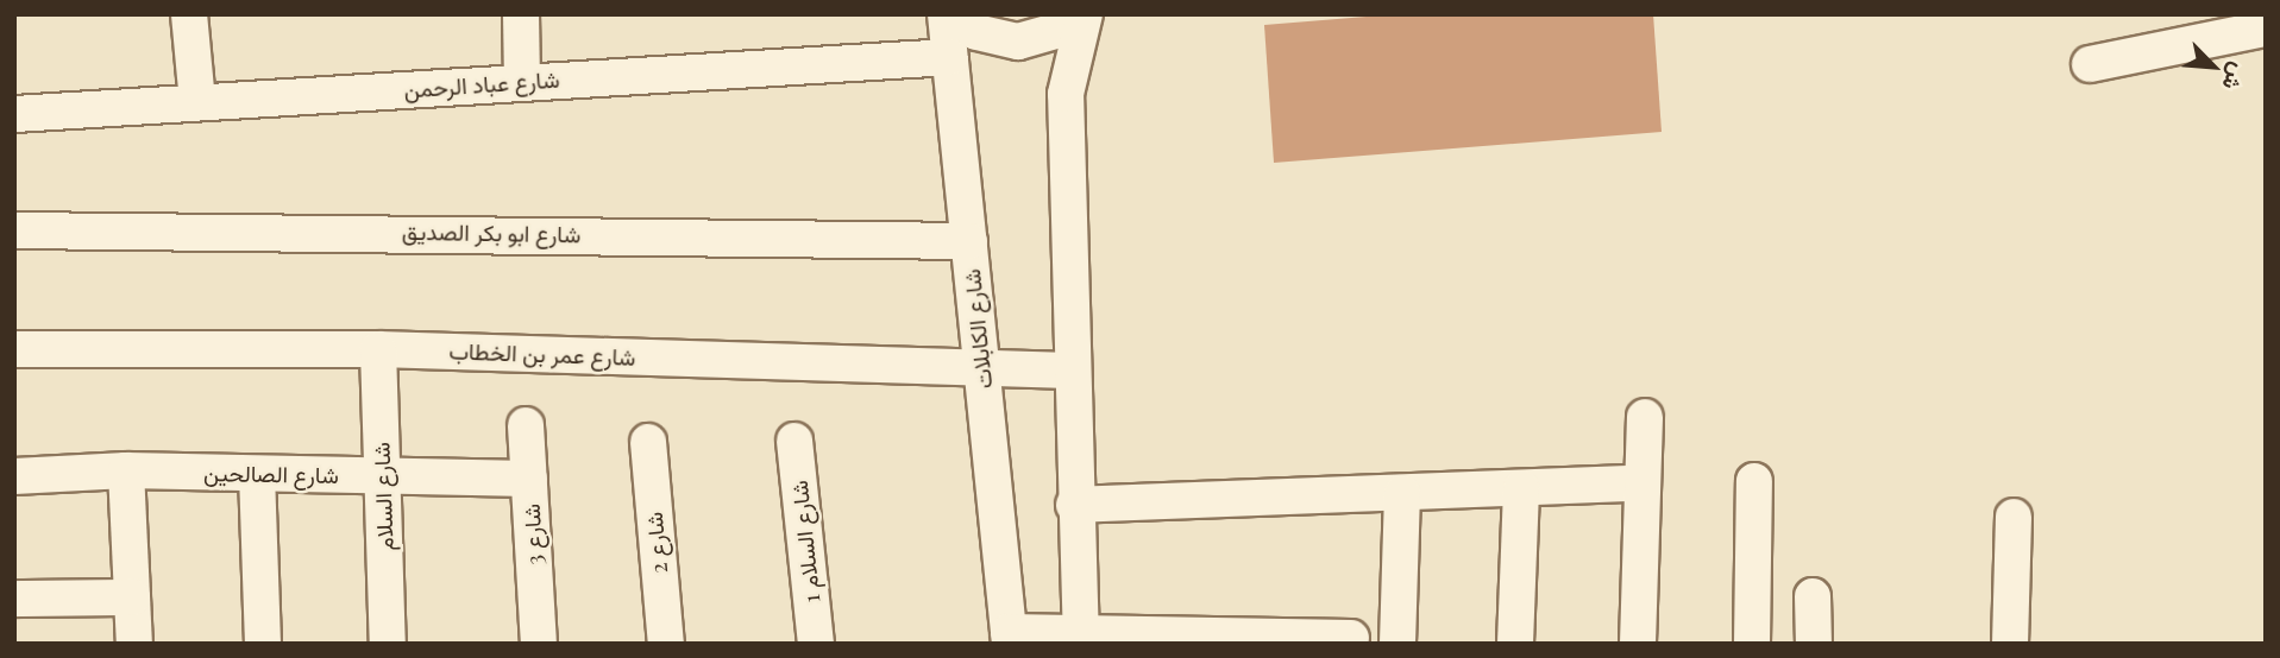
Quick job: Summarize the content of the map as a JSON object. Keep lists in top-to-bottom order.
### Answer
{
  "streets": {
    "street": [
      "شارع عباد الرحمن",
      "شارع ابو بكر الصديق",
      "شارع الكابلات",
      "شارع عمر بن الخطاب",
      "شارع الصالحين",
      "شارع السلام",
      "شارع 3",
      "شارع السلام 1",
      "شارع 2"
    ]
  },
  "crossings": [
    ["شارع عباد الرحمن", "شارع الكابلات"],
    ["شارع ابو بكر الصديق", "شارع الكابلات"],
    ["شارع الكابلات", "شارع عمر بن الخطاب"],
    ["شارع عمر بن الخطاب", "شارع السلام"],
    ["شارع الصالحين", "شارع السلام"],
    ["شارع الصالحين", "شارع 3"]
  ],
  "north": "bottom right"
}
